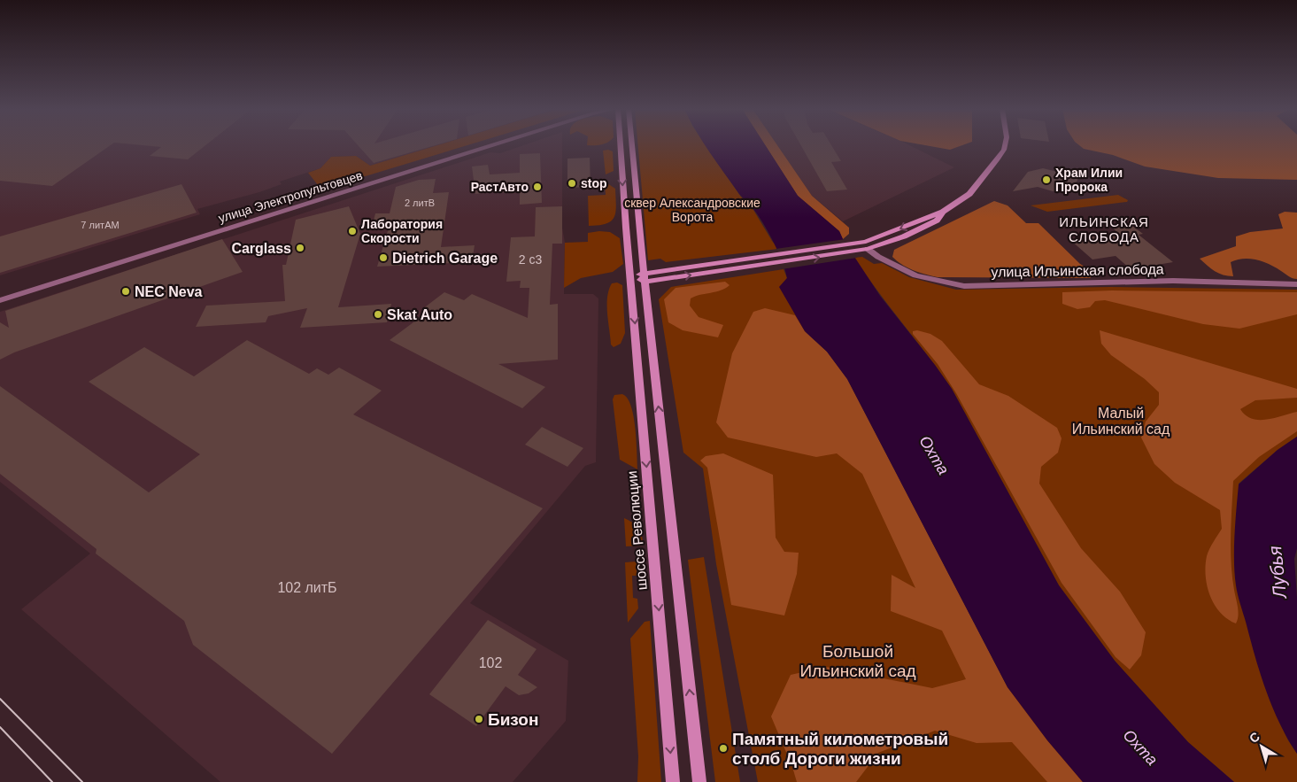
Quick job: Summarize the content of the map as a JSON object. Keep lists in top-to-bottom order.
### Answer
{
  "streets": {
    "main road": ["шоссе Революции"],
    "street": ["улица Электропультовцев", "улица Ильинская слобода"]
  },
  "districts": ["ИЛЬИНСКАЯ СЛОБОДА"],
  "water": ["Охта", "Лубья"],
  "parks": ["сквер Александровские Ворота", "Малый Ильинский сад", "Большой Ильинский сад"],
  "places": [
    "Храм Илии Пророка",
    "stop",
    "РастАвто",
    "Лаборатория Скорости",
    "Carglass",
    "Dietrich Garage",
    "NEC Neva",
    "Skat Auto",
    "Бизон",
    "Памятный километровый столб Дороги жизни"
  ],
  "house_numbers": [
    "2 литВ",
    "7 литАМ",
    "2 с3",
    "102 литБ",
    "102"
  ],
  "north": "top left"
}
